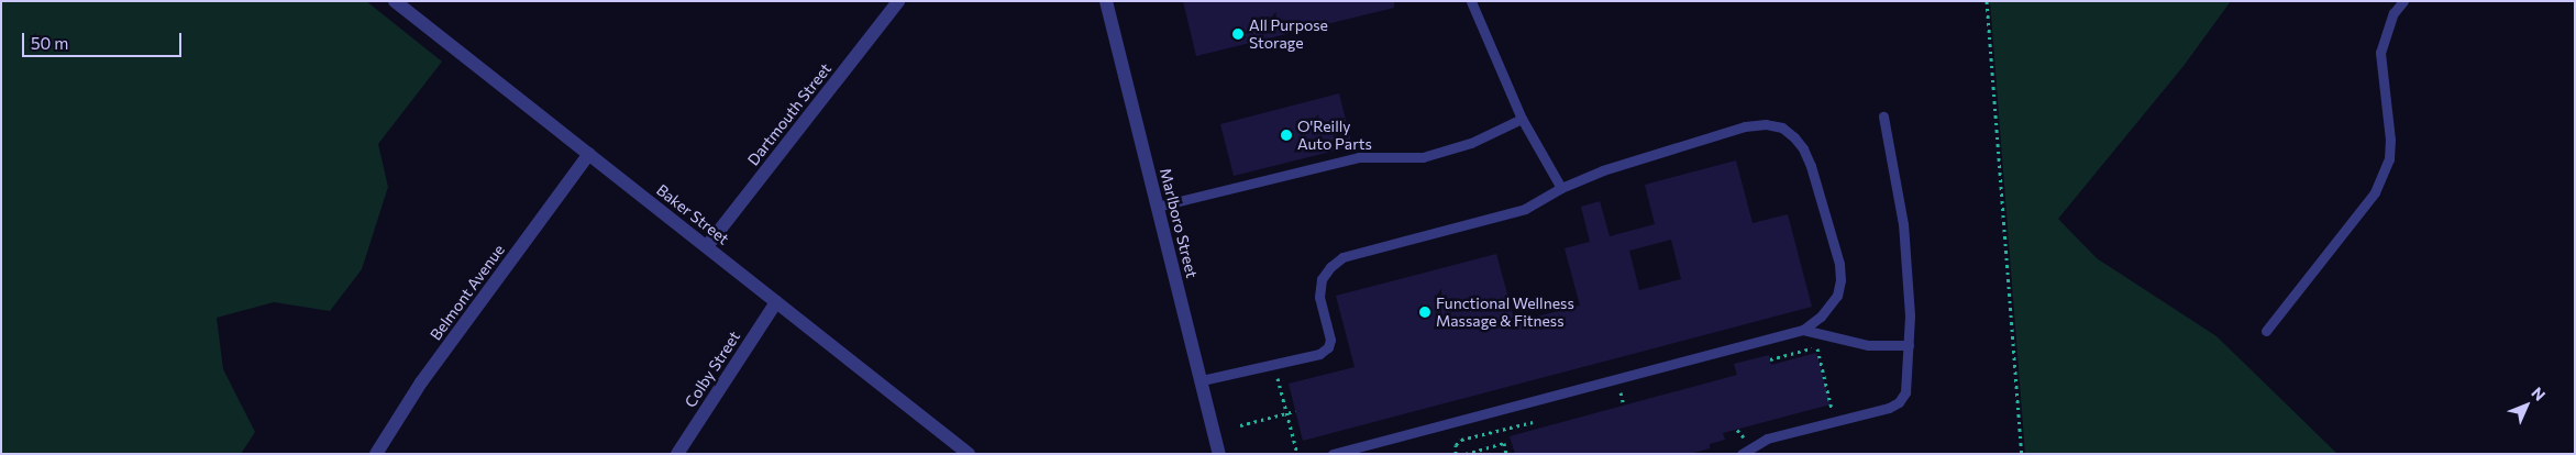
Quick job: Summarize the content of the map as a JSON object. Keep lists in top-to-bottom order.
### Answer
{
  "streets": {
    "street": [
      "Dartmouth Street",
      "Baker Street",
      "Marlboro Street",
      "Belmont Avenue",
      "Colby Street"
    ]
  },
  "crossings": [
    ["Dartmouth Street", "Baker Street"],
    ["Baker Street", "Belmont Avenue"],
    ["Baker Street", "Colby Street"]
  ],
  "places": ["All Purpose Storage", "O'Reilly Auto Parts", "Functional Wellness Massage & Fitness"],
  "scale_bar": "50 m",
  "north": "top right"
}
